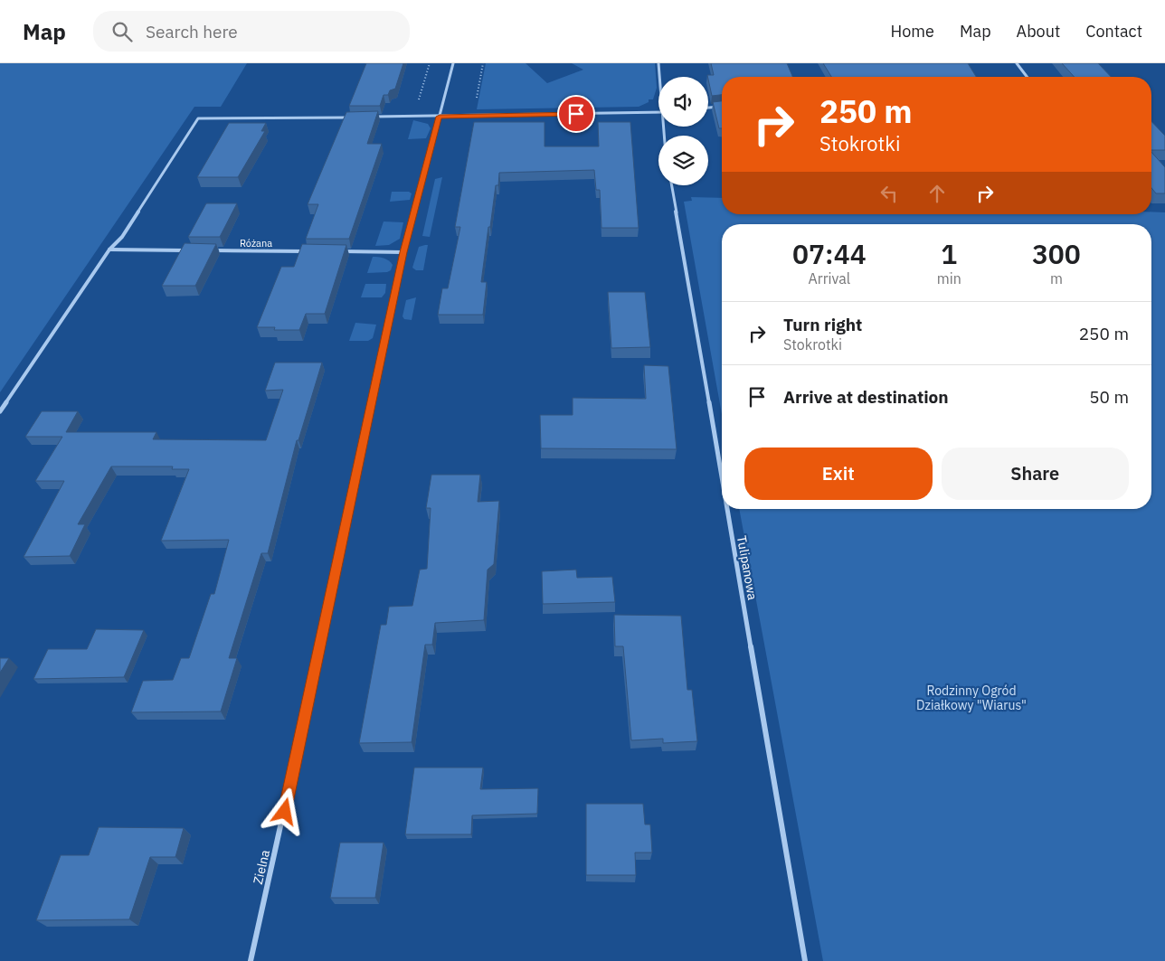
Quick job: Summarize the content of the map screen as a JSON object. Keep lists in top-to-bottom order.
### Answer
{
  "streets": {
    "street": ["Różana", "Tulipanowa", "Zielna"]
  },
  "parks": ["Rodzinny Ogród Działkowy \"Wiarus\""],
  "page": {
    "header": "Map",
    "search": "Search here",
    "nav": [
      "Home",
      "Map",
      "About",
      "Contact"
    ],
    "turn": ["250 m", "Stokrotki"],
    "eta": [
      "07:44",
      "Arrival",
      "1",
      "min",
      "300",
      "m"
    ],
    "list": [
      {
        "name": "Turn right",
        "note": "Stokrotki",
        "value": "250 m"
      },
      {
        "name": "Arrive at destination",
        "value": "50 m"
      }
    ],
    "buttons": ["Exit", "Share"]
  }
}
